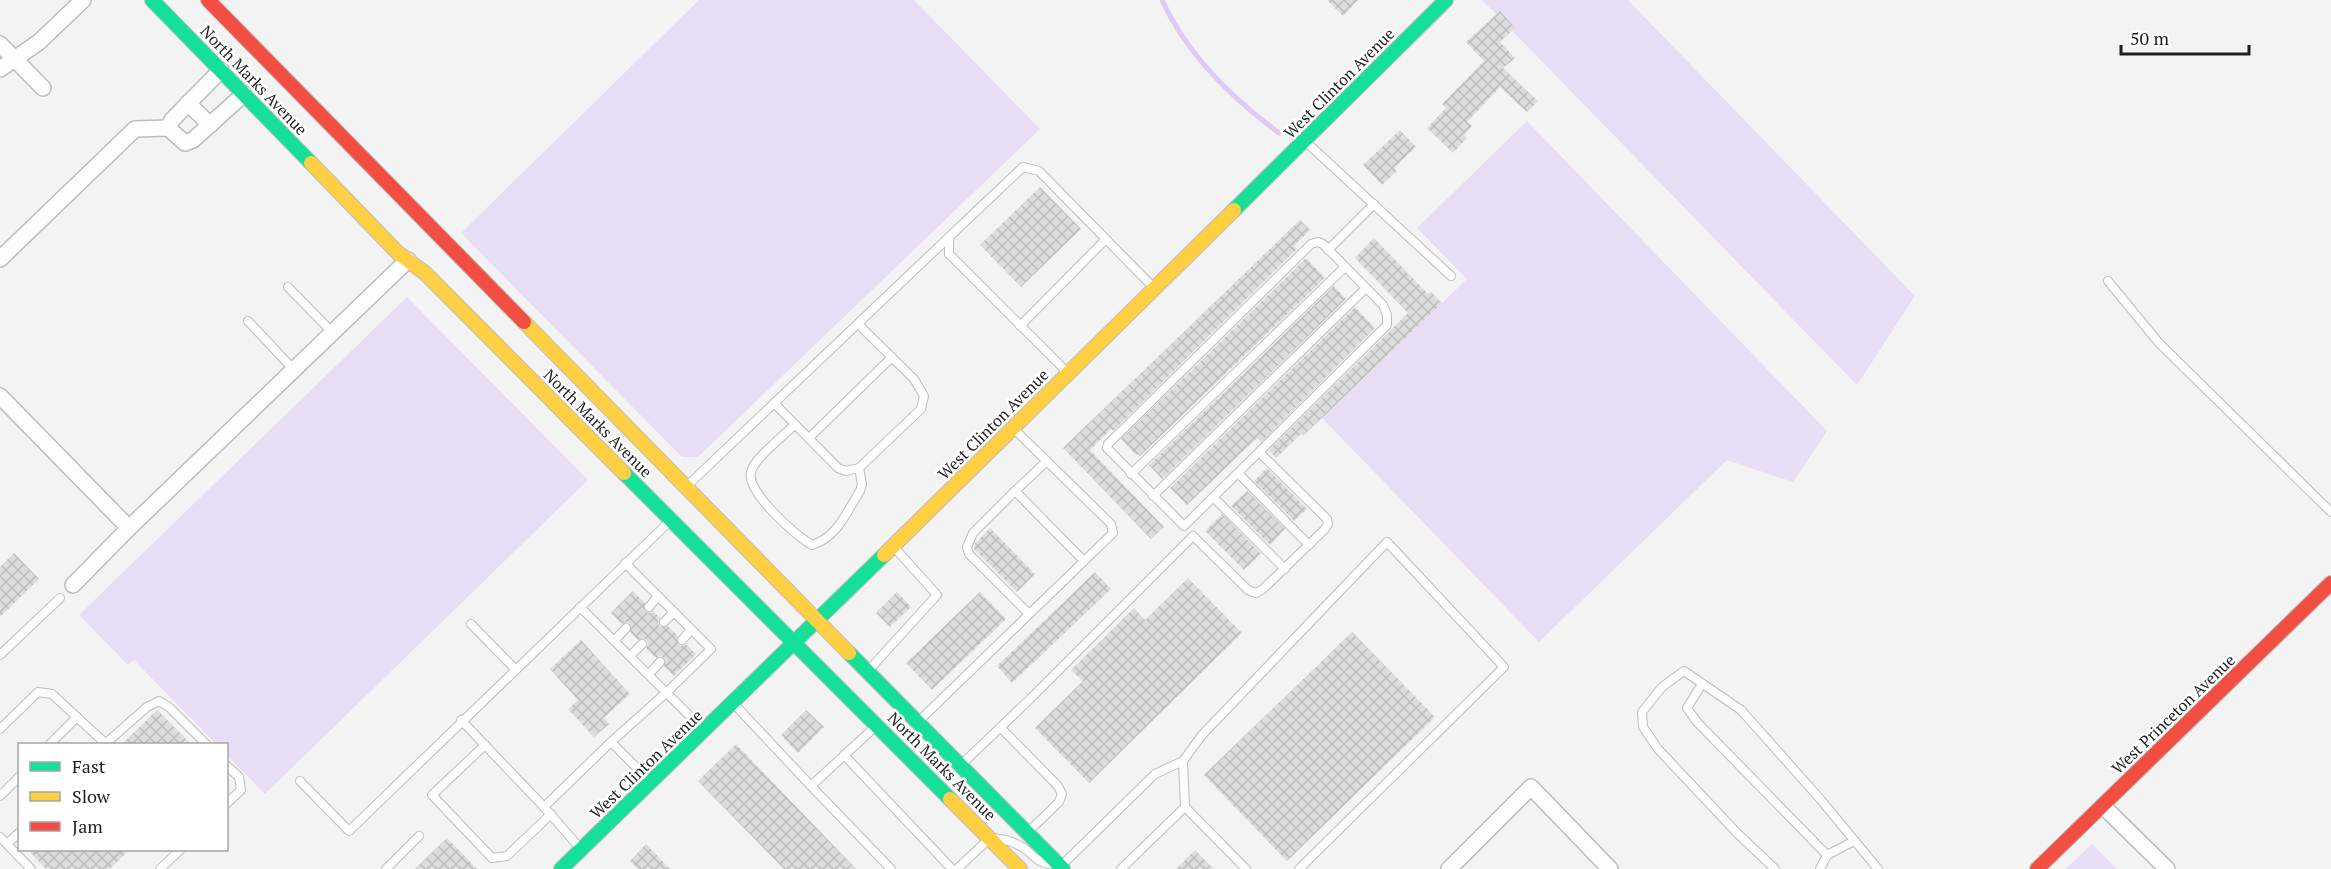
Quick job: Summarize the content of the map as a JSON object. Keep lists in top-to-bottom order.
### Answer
{
  "streets": {
    "main road": ["North Marks Avenue", "West Clinton Avenue", "West Princeton Avenue"]
  },
  "crossings": [
    ["North Marks Avenue", "West Clinton Avenue"]
  ],
  "legend": ["Fast", "Slow", "Jam"],
  "scale_bar": "50 m"
}
